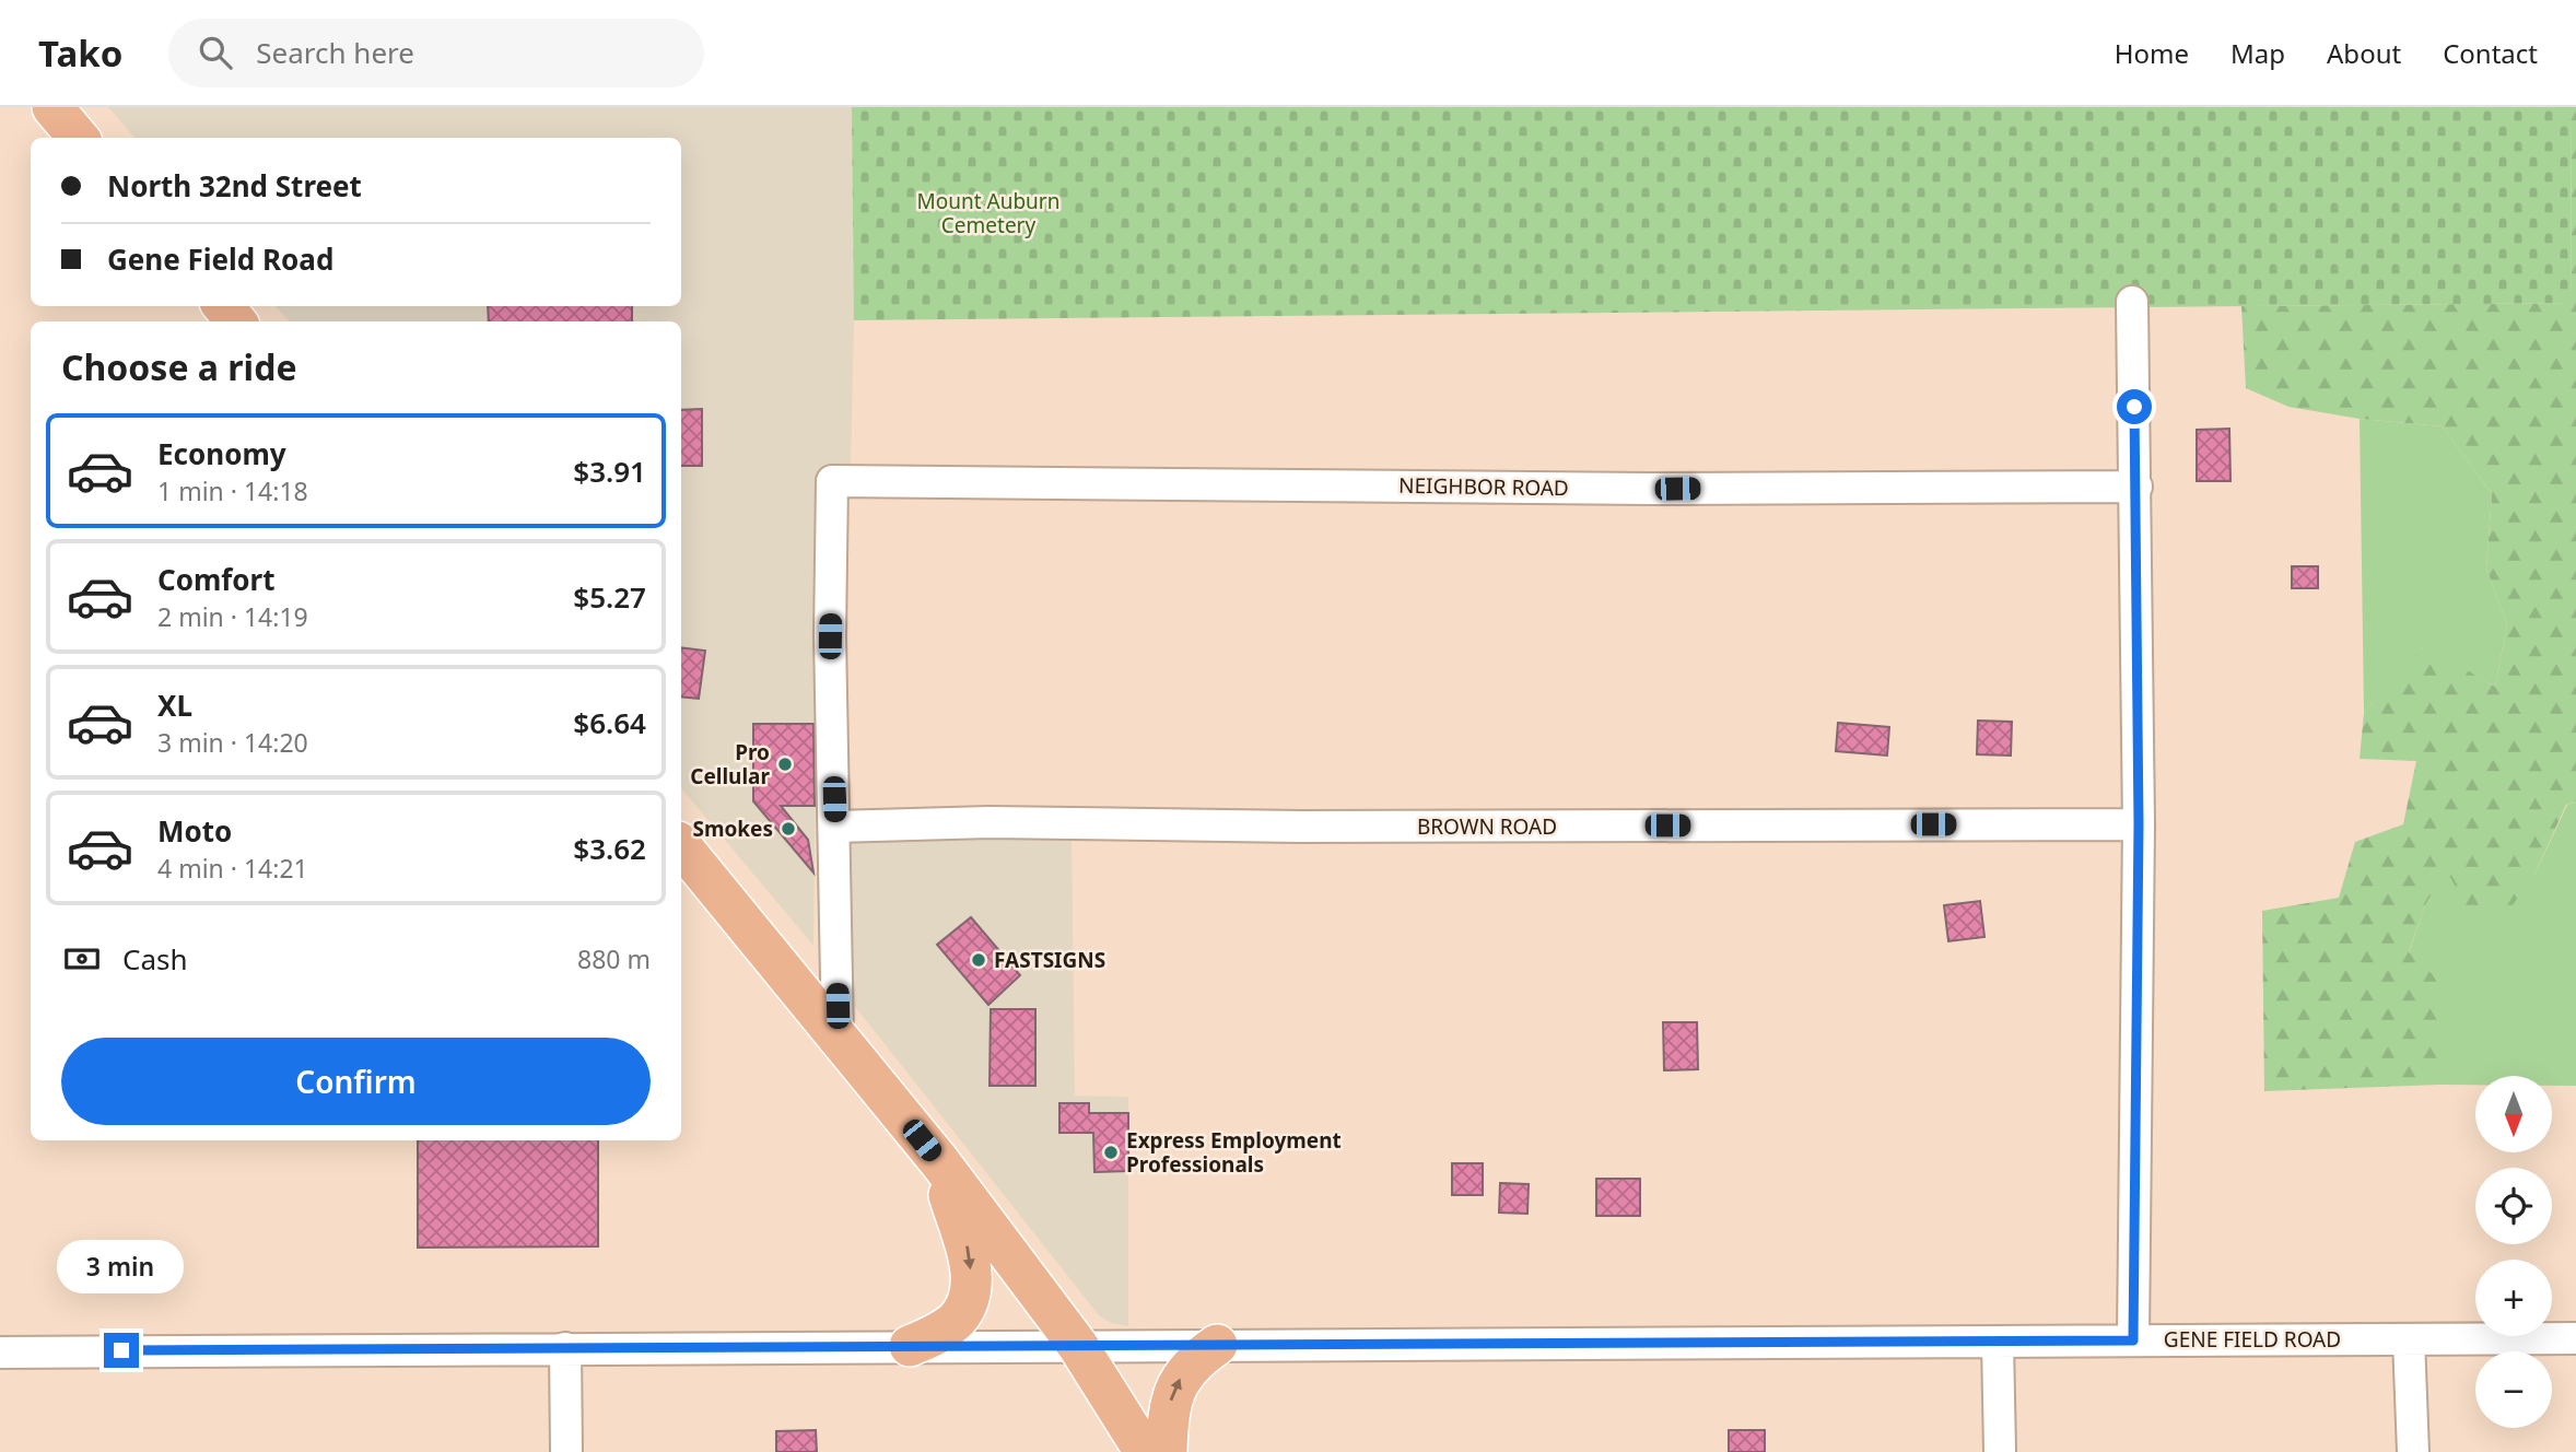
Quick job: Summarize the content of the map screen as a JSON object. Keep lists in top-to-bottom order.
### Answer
{
  "streets": {
    "street": ["NEIGHBOR ROAD", "BROWN ROAD", "GENE FIELD ROAD"]
  },
  "crossings": [
    ["NEIGHBOR ROAD", "BROWN ROAD"]
  ],
  "parks": ["Mount Auburn Cemetery"],
  "places": [
    "Pro Cellular",
    "Smokes",
    "FASTSIGNS",
    "Express Employment Professionals"
  ],
  "north": "bottom",
  "page": {
    "header": "Tako",
    "search": "Search here",
    "nav": [
      "Home",
      "Map",
      "About",
      "Contact"
    ],
    "banner": ["North 32nd Street", "Gene Field Road"],
    "heading": "Choose a ride",
    "list": [
      {
        "name": "Economy",
        "note": "1 min · 14:18",
        "value": "$3.91"
      },
      {
        "name": "Comfort",
        "note": "2 min · 14:19",
        "value": "$5.27"
      },
      {
        "name": "XL",
        "note": "3 min · 14:20",
        "value": "$6.64"
      },
      {
        "name": "Moto",
        "note": "4 min · 14:21",
        "value": "$3.62"
      }
    ],
    "pay": ["Cash", "880 m"],
    "buttons": "Confirm",
    "map_buttons": ["+", "−"],
    "bubble": "3 min"
  }
}
